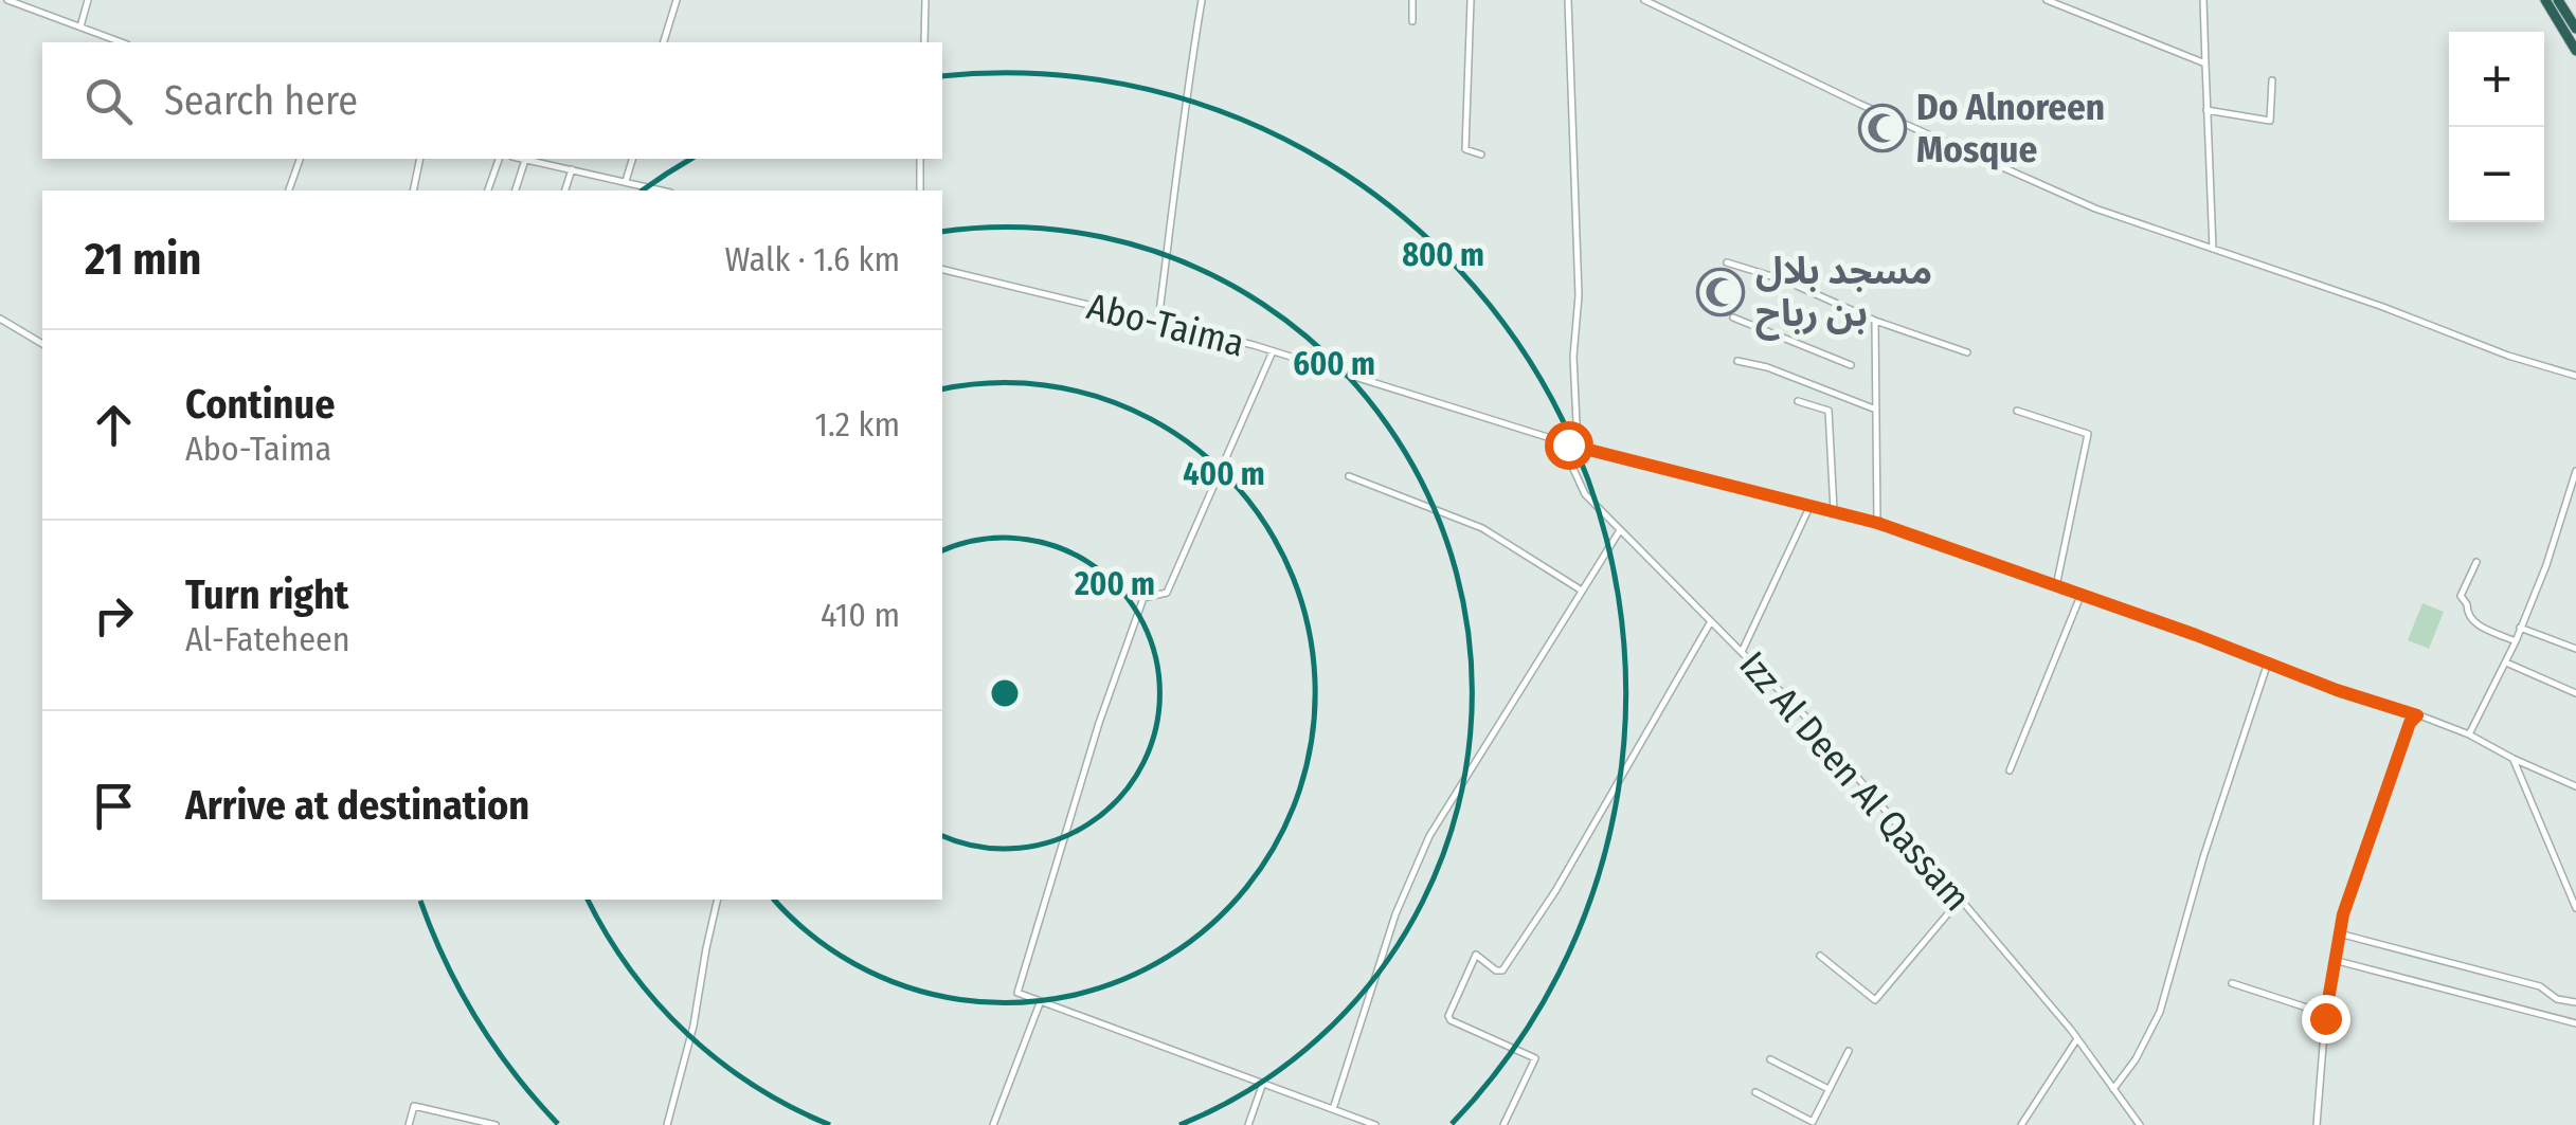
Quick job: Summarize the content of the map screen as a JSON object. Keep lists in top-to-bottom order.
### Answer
{
  "streets": {
    "street": ["Abo-Taima", "Izz Al Deen Al Qassam"]
  },
  "crossings": [
    ["Abo-Taima", "Izz Al Deen Al Qassam"]
  ],
  "places": {
    "mosque": ["Do Alnoreen Mosque", "مسجد بلال بن رباح"]
  },
  "page": {
    "map_buttons": ["+", "−"],
    "search": "Search here",
    "heading": ["21 min", "Walk · 1.6 km"],
    "list": [
      ["Continue", "Abo-Taima", "1.2 km"],
      ["Turn right", "Al-Fateheen", "410 m"],
      "Arrive at destination"
    ]
  },
  "rings": [
    "800 m",
    "600 m",
    "400 m",
    "200 m"
  ]
}
